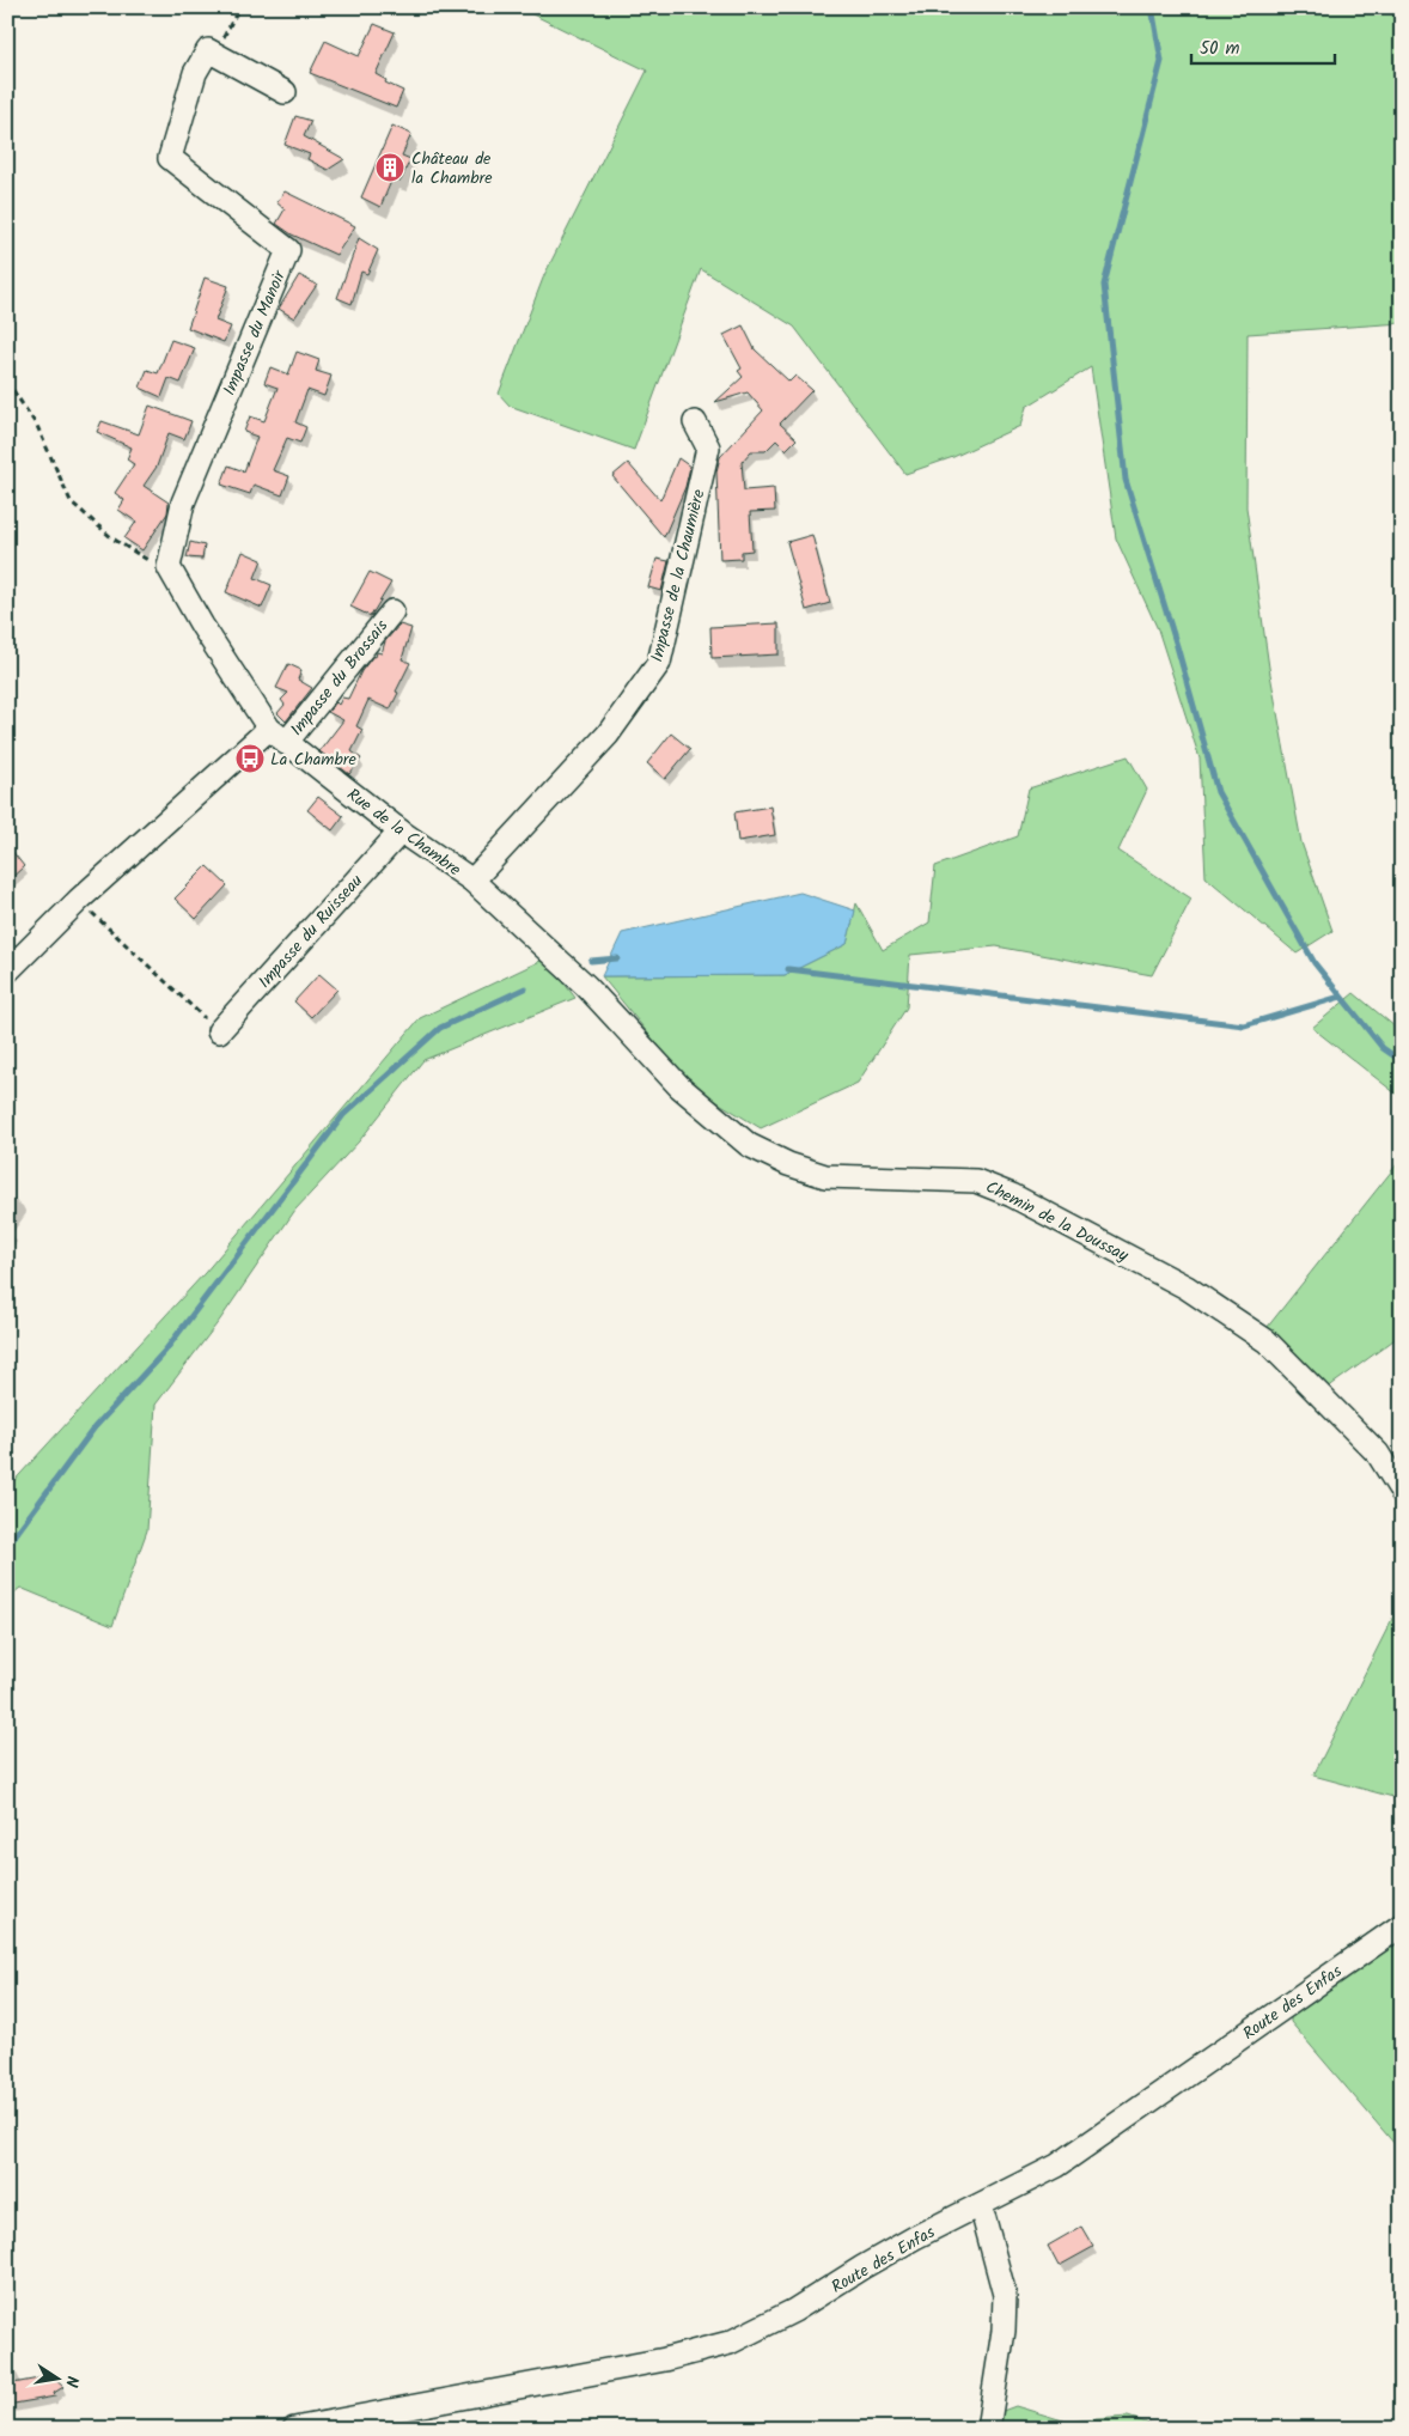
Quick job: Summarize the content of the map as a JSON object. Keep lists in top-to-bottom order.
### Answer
{
  "streets": {
    "street": [
      "Impasse du Manoir",
      "Impasse de la Chaumière",
      "Impasse du Brossais",
      "Rue de la Chambre",
      "Impasse du Ruisseau",
      "Chemin de la Doussay",
      "Route des Enfas"
    ]
  },
  "crossings": [
    ["Impasse de la Chaumière", "Rue de la Chambre"],
    ["Impasse du Brossais", "Rue de la Chambre"],
    ["Rue de la Chambre", "Impasse du Ruisseau"],
    ["Rue de la Chambre", "Chemin de la Doussay"]
  ],
  "places": {
    "building": ["Château de la Chambre"],
    "bus stop": ["La Chambre"]
  },
  "scale_bar": "50 m",
  "north": "right"
}
